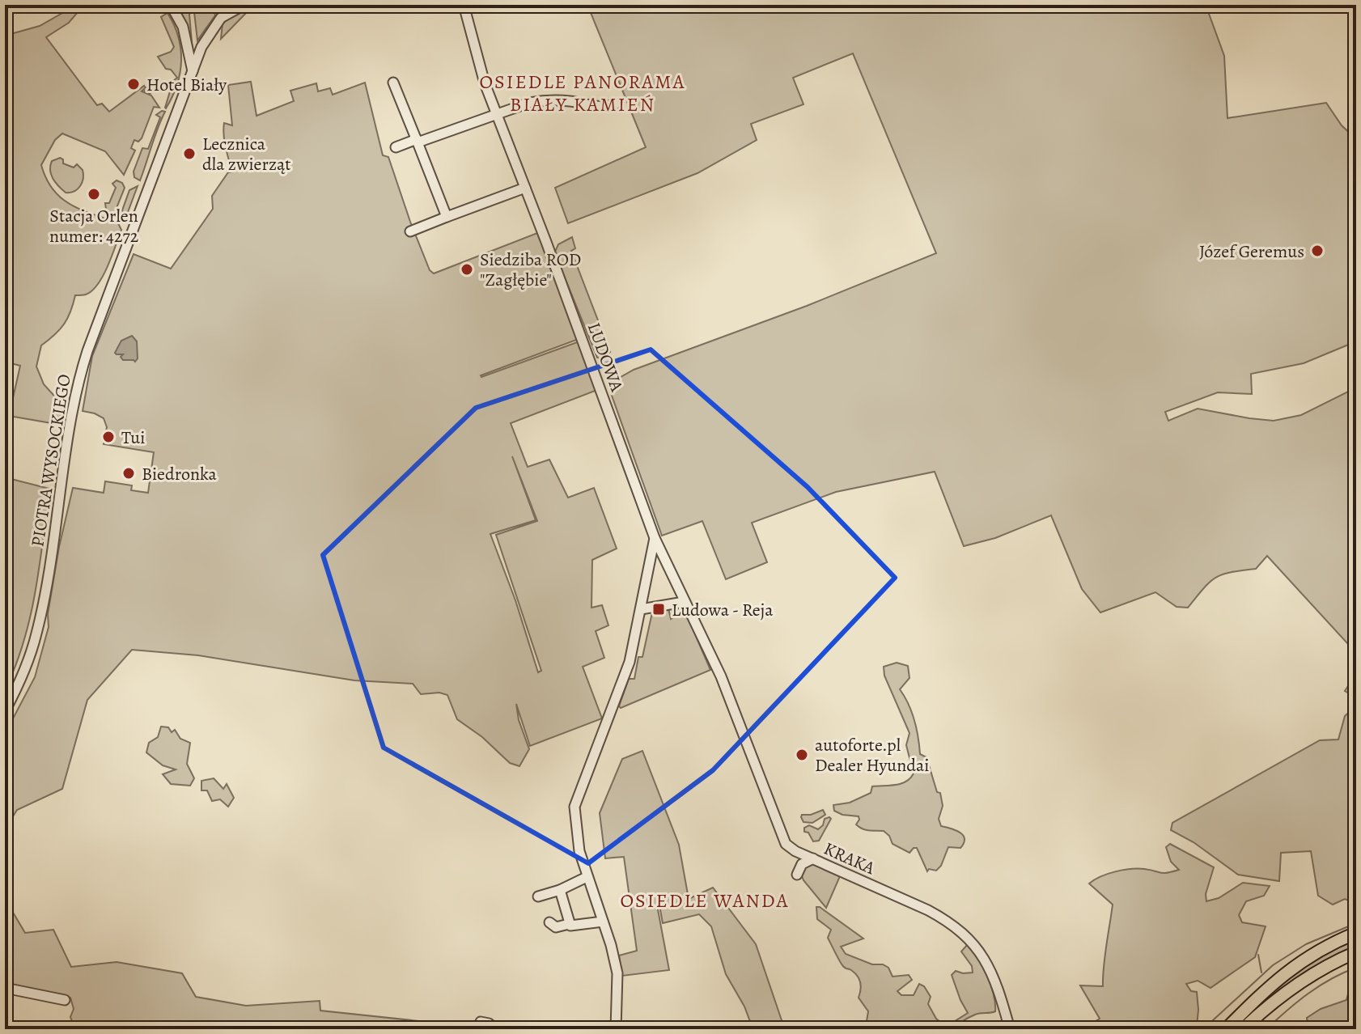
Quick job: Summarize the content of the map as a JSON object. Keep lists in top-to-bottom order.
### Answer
{
  "streets": {
    "street": ["LUDOWA", "PIOTRA WYSOCKIEGO", "KRAKA"]
  },
  "crossings": [
    ["LUDOWA", "KRAKA"]
  ],
  "districts": ["OSIEDLE PANORAMA BIAŁY KAMIEŃ", "OSIEDLE WANDA"],
  "places": {
    "other": [
      "Hotel Biały",
      "Lecznica dla zwierząt",
      "Stacja Orlen numer: 4272",
      "Józef Geremus",
      "Siedziba ROD \"Zagłębie\"",
      "Tui",
      "Biedronka",
      "autoforte.pl Dealer Hyundai"
    ],
    "transit": ["Ludowa - Reja"]
  }
}
